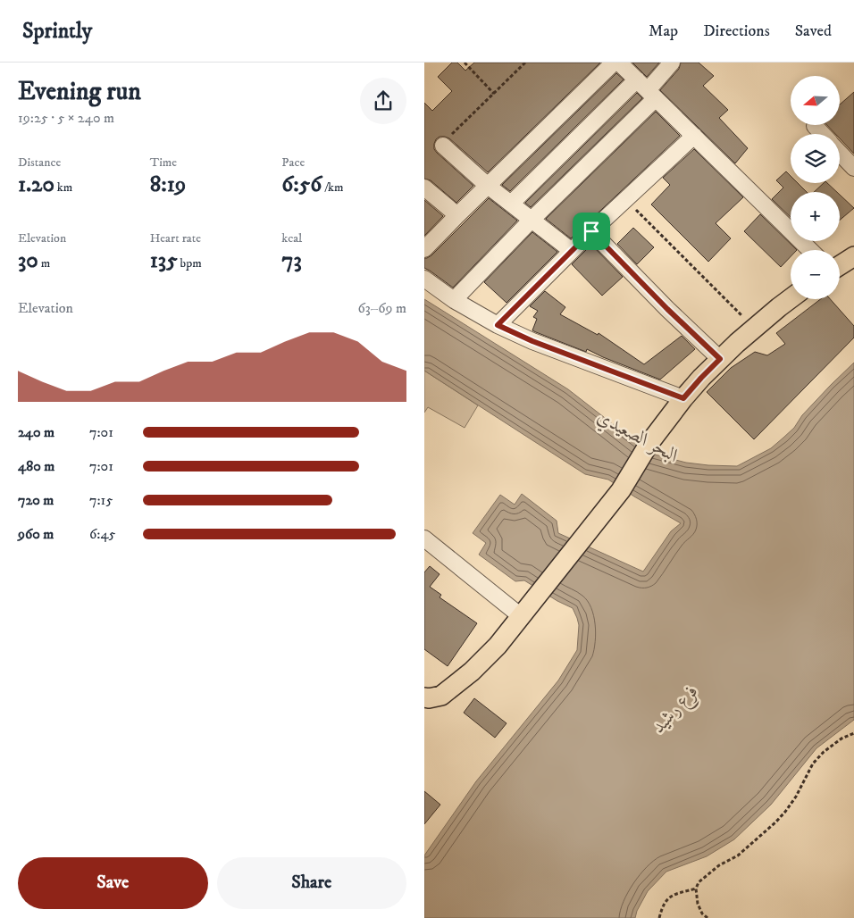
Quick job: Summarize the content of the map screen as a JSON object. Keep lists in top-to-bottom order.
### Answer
{
  "water": ["البحر الصعيدي", "فرع رشيد"],
  "north": "left",
  "page": {
    "header": "Sprintly",
    "nav": ["Map", "Directions", "Saved"],
    "heading": ["Evening run", "19:25 · 5 × 240 m"],
    "map_buttons": ["+", "−"],
    "stats": [
      ["Distance", "1.20 km"],
      ["Time", "8:19"],
      ["Pace", "6:56 /km"],
      ["Elevation", "30 m"],
      ["Heart rate", "135 bpm"],
      ["kcal", "73"]
    ],
    "chart": ["Elevation", "63–69 m"],
    "list": [
      {
        "name": "240 m",
        "note": "7:01"
      },
      {
        "name": "480 m",
        "note": "7:01"
      },
      {
        "name": "720 m",
        "note": "7:15"
      },
      {
        "name": "960 m",
        "note": "6:45"
      }
    ],
    "buttons": ["Save", "Share"]
  }
}
